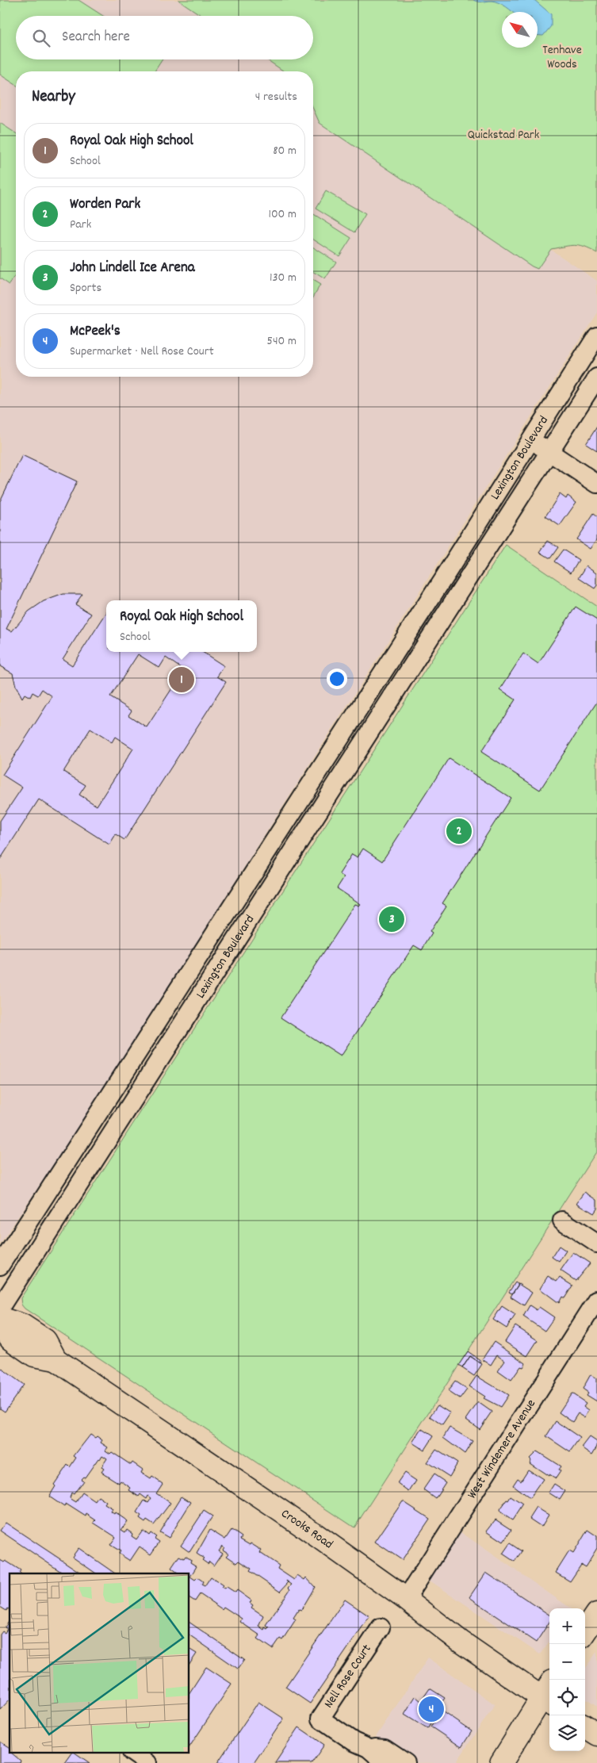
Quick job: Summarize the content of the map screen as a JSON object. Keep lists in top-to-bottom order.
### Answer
{
  "streets": {
    "main road": ["Crooks Road"],
    "street": ["Lexington Boulevard", "West Windemere Avenue", "Nell Rose Court"]
  },
  "crossings": [
    ["West Windemere Avenue", "Crooks Road"]
  ],
  "parks": ["Tenhave Woods", "Quickstad Park"],
  "north": "top left",
  "page": {
    "search": "Search here",
    "heading": ["Nearby", "4 results"],
    "list": [
      {
        "mark": "1",
        "name": "Royal Oak High School",
        "note": "School",
        "value": "80 m"
      },
      {
        "mark": "2",
        "name": "Worden Park",
        "note": "Park",
        "value": "100 m"
      },
      {
        "mark": "3",
        "name": "John Lindell Ice Arena",
        "note": "Sports",
        "value": "130 m"
      },
      {
        "mark": "4",
        "name": "McPeek's",
        "note": "Supermarket · Nell Rose Court",
        "value": "540 m"
      }
    ],
    "popup": ["Royal Oak High School", "School"],
    "pins": [
      "1",
      "2",
      "3",
      "4"
    ],
    "map_buttons": ["+", "−"]
  }
}
